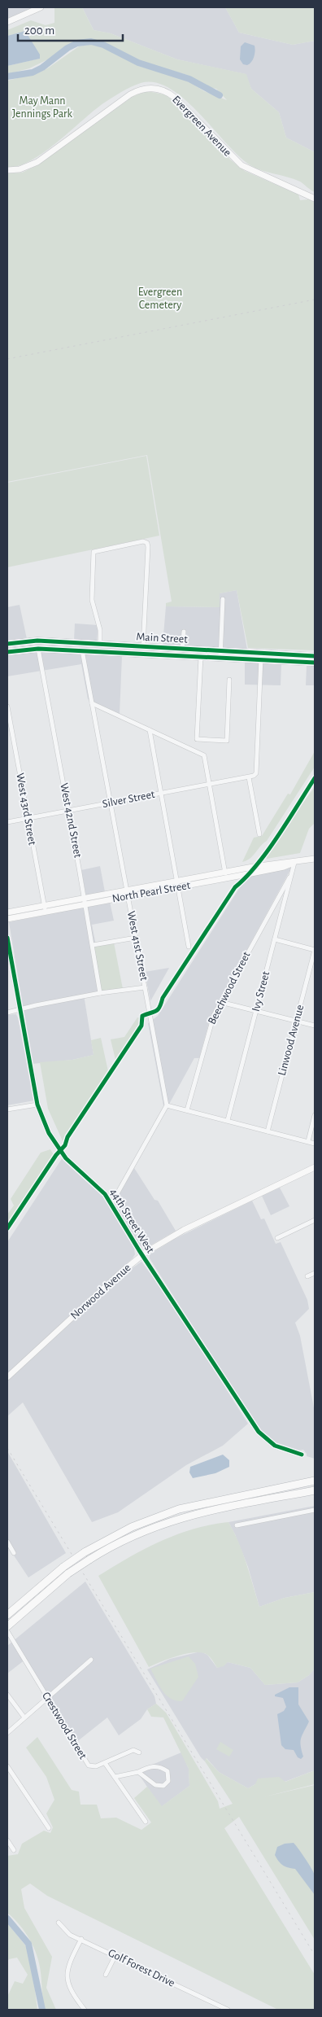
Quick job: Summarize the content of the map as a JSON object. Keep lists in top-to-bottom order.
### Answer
{
  "streets": {
    "main road": ["Main Street"],
    "street": [
      "Evergreen Avenue",
      "Silver Street",
      "West 43rd Street",
      "West 42nd Street",
      "North Pearl Street",
      "West 41st Street",
      "Beechwood Street",
      "Ivy Street",
      "Linwood Avenue",
      "44th Street West",
      "Norwood Avenue",
      "Crestwood Street",
      "Golf Forest Drive"
    ]
  },
  "crossings": [
    ["Main Street", "West 42nd Street"],
    ["Main Street", "West 41st Street"],
    ["Silver Street", "West 43rd Street"],
    ["Silver Street", "West 42nd Street"],
    ["Silver Street", "West 41st Street"],
    ["West 43rd Street", "North Pearl Street"],
    ["West 42nd Street", "North Pearl Street"],
    ["North Pearl Street", "West 41st Street"],
    ["North Pearl Street", "Ivy Street"],
    ["Beechwood Street", "Ivy Street"],
    ["44th Street West", "Norwood Avenue"]
  ],
  "parks": ["May Mann Jennings Park", "Evergreen Cemetery"],
  "scale_bar": "200 m"
}
